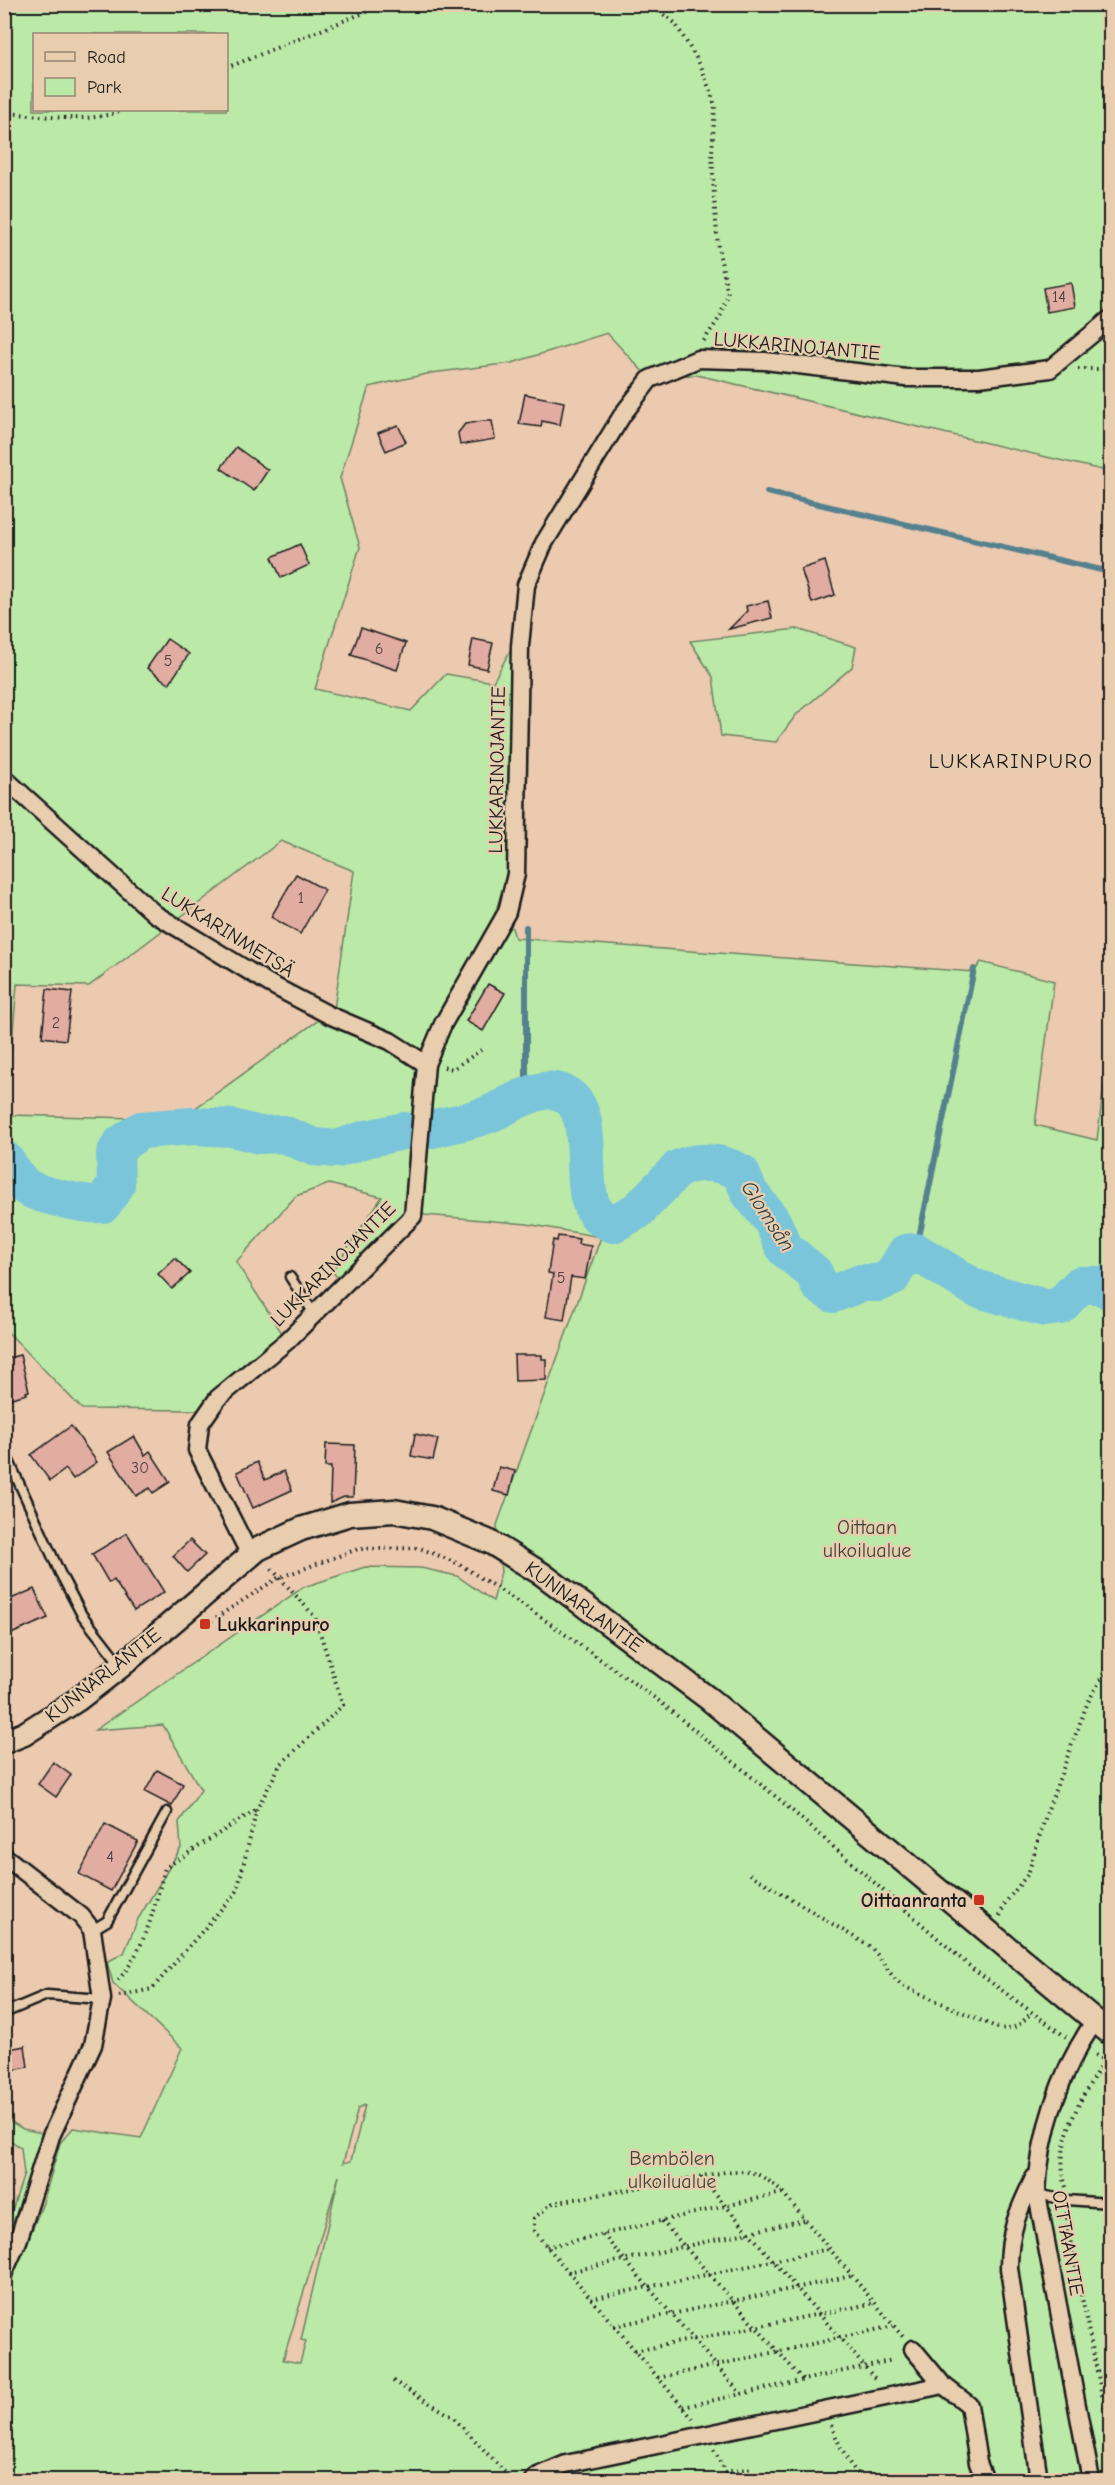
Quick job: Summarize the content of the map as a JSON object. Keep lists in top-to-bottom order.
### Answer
{
  "streets": {
    "main road": ["KUNNARLANTIE"],
    "street": ["LUKKARINOJANTIE", "LUKKARINMETSÄ", "OITTAANTIE"]
  },
  "crossings": [
    ["LUKKARINOJANTIE", "LUKKARINMETSÄ"],
    ["LUKKARINOJANTIE", "KUNNARLANTIE"],
    ["KUNNARLANTIE", "OITTAANTIE"]
  ],
  "districts": ["LUKKARINPURO"],
  "water": ["Glomsån"],
  "parks": ["Oittaan ulkoilualue", "Bembölen ulkoilualue"],
  "places": {
    "transit": ["Lukkarinpuro", "Oittaanranta"]
  },
  "house_numbers": [
    "14",
    "6",
    "5",
    "1",
    "2",
    "5",
    "30",
    "4"
  ],
  "legend": ["Road", "Park"]
}
